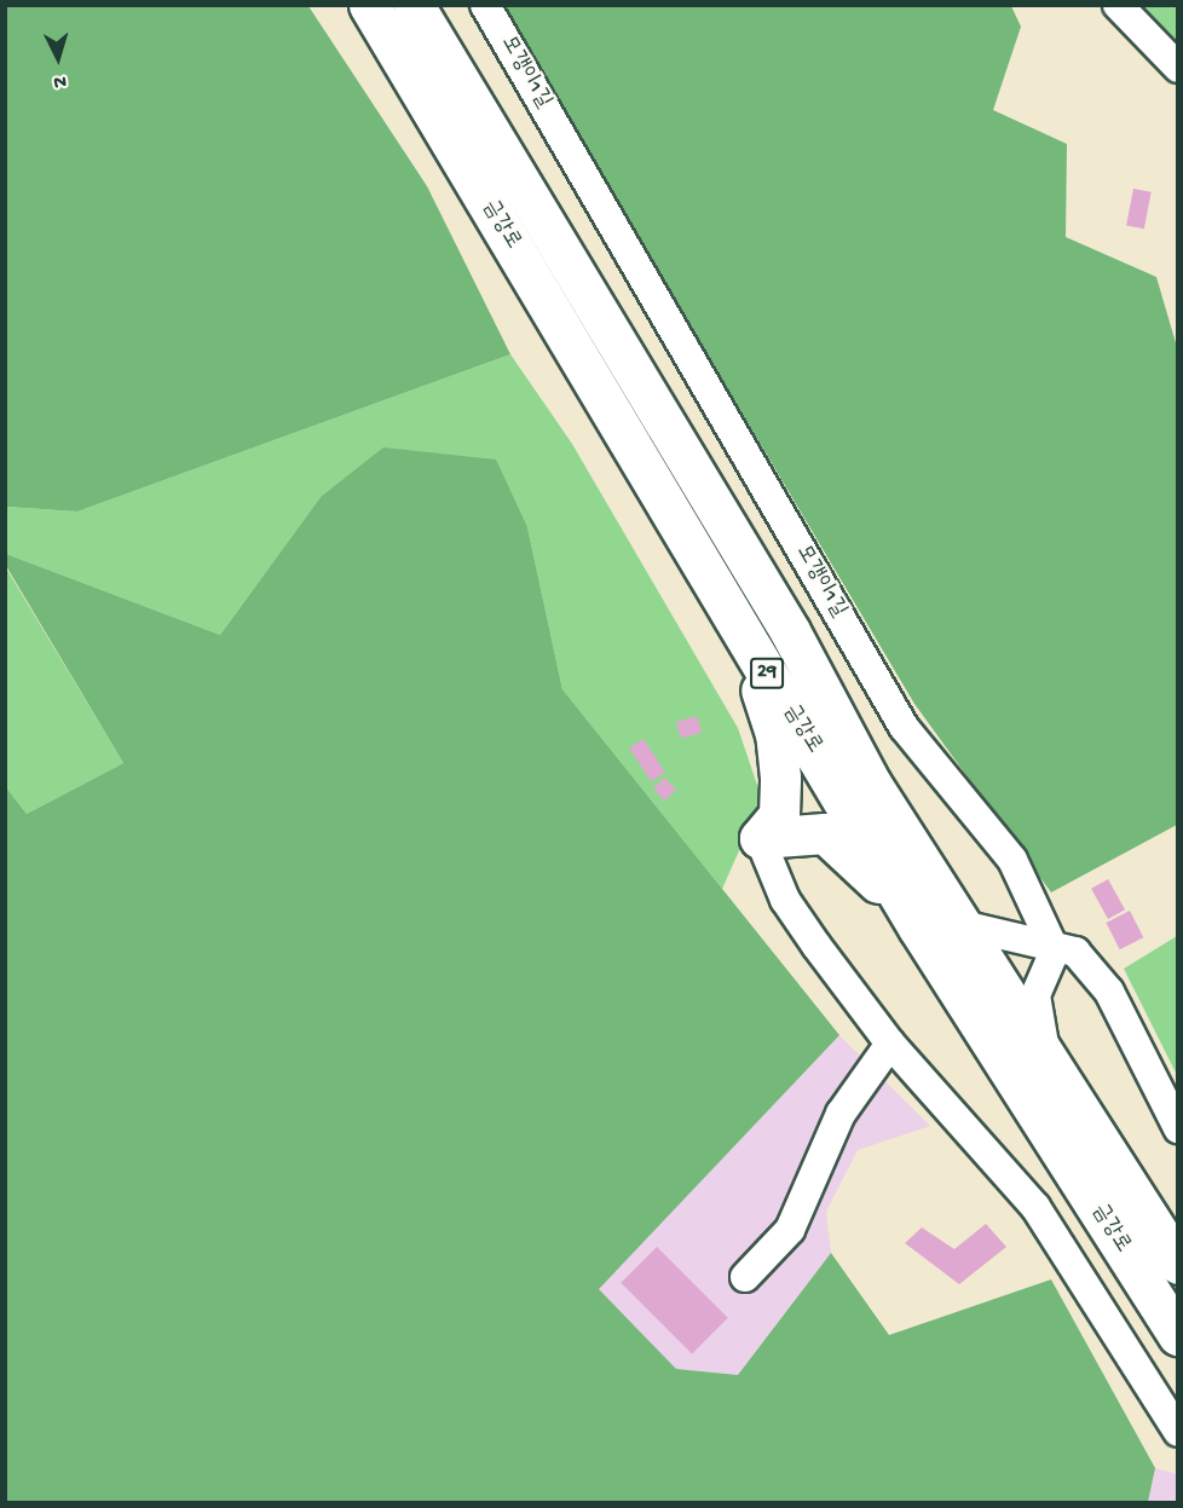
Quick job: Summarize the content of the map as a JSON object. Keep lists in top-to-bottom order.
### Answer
{
  "streets": {
    "highway": ["금강로", "29"],
    "street": ["모갱이1길"]
  },
  "north": "bottom"
}
